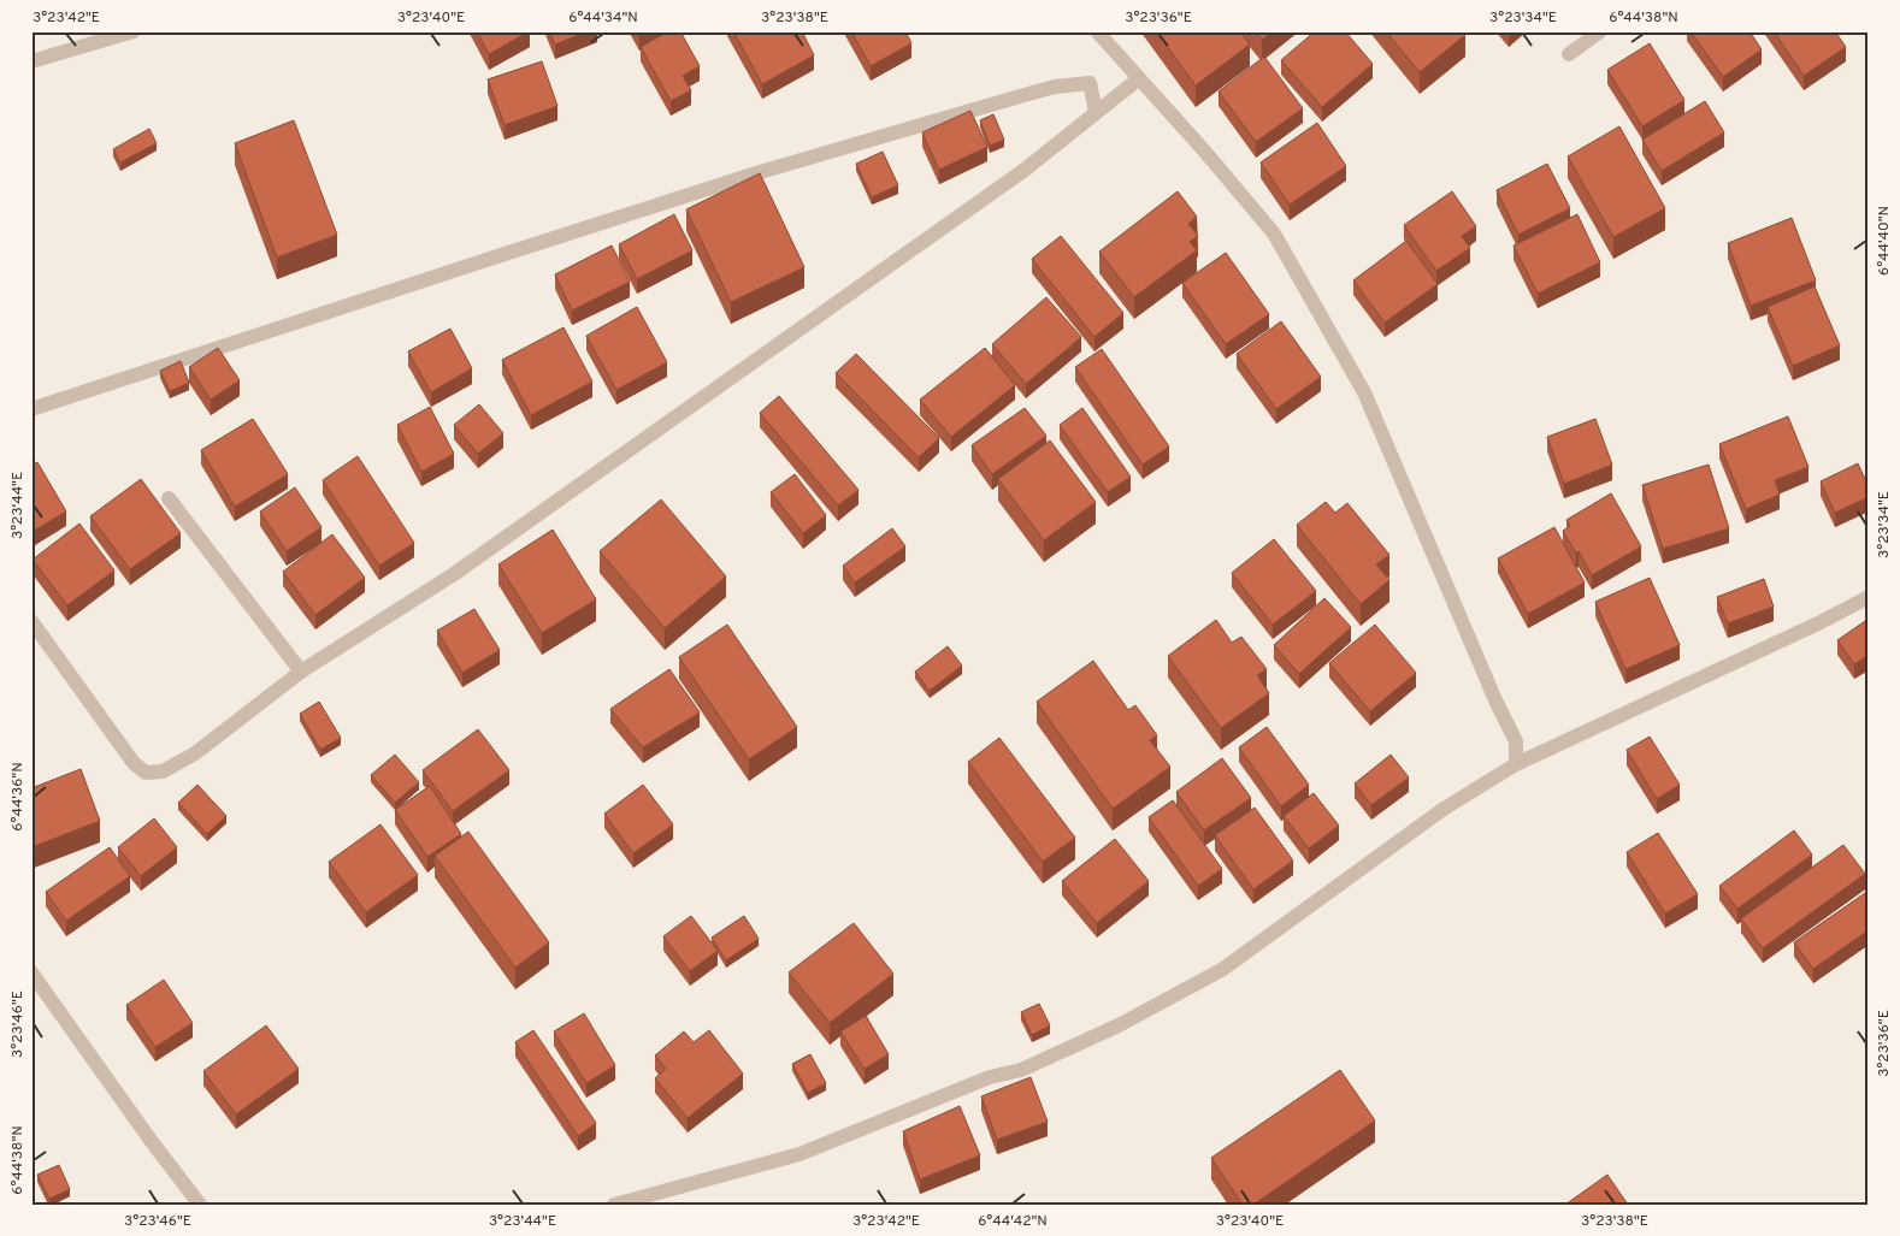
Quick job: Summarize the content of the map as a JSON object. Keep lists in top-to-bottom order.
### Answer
{
  "coordinates": [
    "3°23'42\"E",
    "3°23'40\"E",
    "6°44'34\"N",
    "3°23'38\"E",
    "3°23'36\"E",
    "3°23'34\"E",
    "6°44'38\"N",
    "6°44'40\"N",
    "3°23'44\"E",
    "6°44'36\"N",
    "3°23'46\"E",
    "6°44'42\"N"
  ]
}
